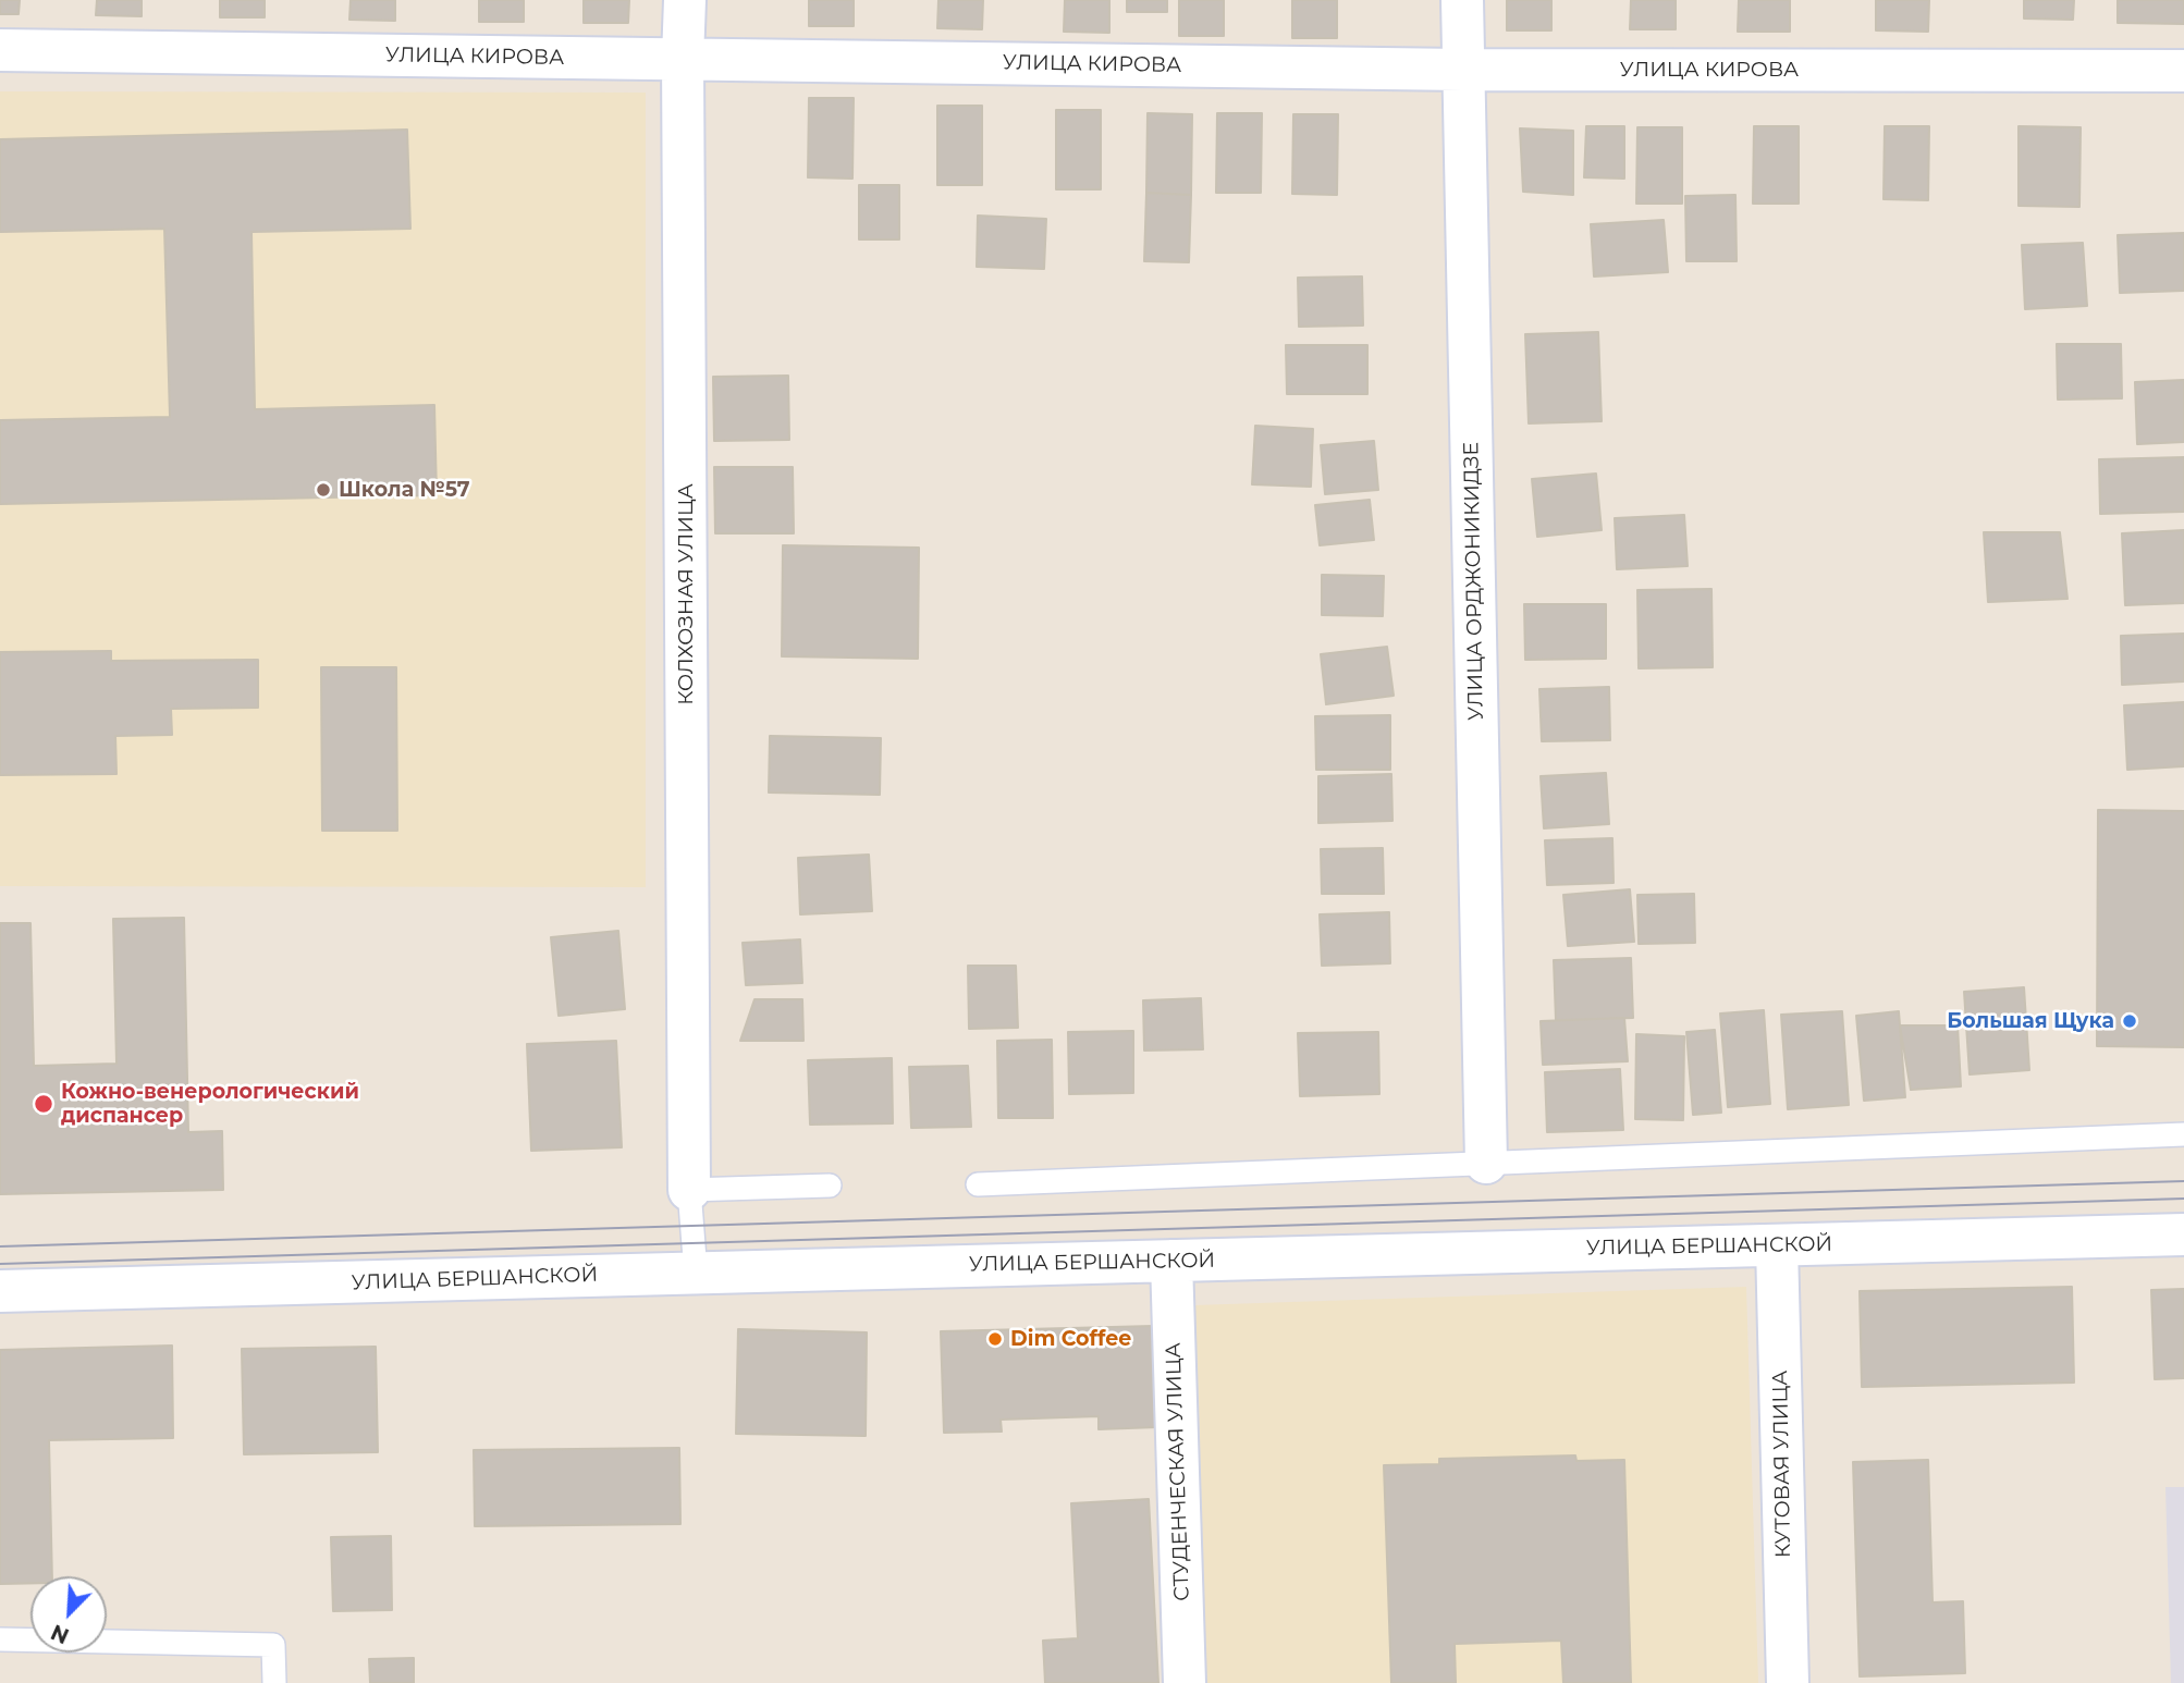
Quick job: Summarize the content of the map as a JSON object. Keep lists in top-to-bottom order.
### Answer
{
  "streets": {
    "street": [
      "УЛИЦА КИРОВА",
      "УЛИЦА ОРДЖОНИКИДЗЕ",
      "КОЛХОЗНАЯ УЛИЦА",
      "УЛИЦА БЕРШАНСКОЙ",
      "КУТОВАЯ УЛИЦА",
      "СТУДЕНЧЕСКАЯ УЛИЦА"
    ]
  },
  "crossings": [
    ["УЛИЦА КИРОВА", "УЛИЦА ОРДЖОНИКИДЗЕ"],
    ["УЛИЦА КИРОВА", "КОЛХОЗНАЯ УЛИЦА"],
    ["УЛИЦА БЕРШАНСКОЙ", "КУТОВАЯ УЛИЦА"],
    ["УЛИЦА БЕРШАНСКОЙ", "СТУДЕНЧЕСКАЯ УЛИЦА"]
  ],
  "places": [
    "Школа №57",
    "Большая Щука",
    "Кожно-венерологический диспансер",
    "Dim Coffee"
  ],
  "north": "bottom left"
}
